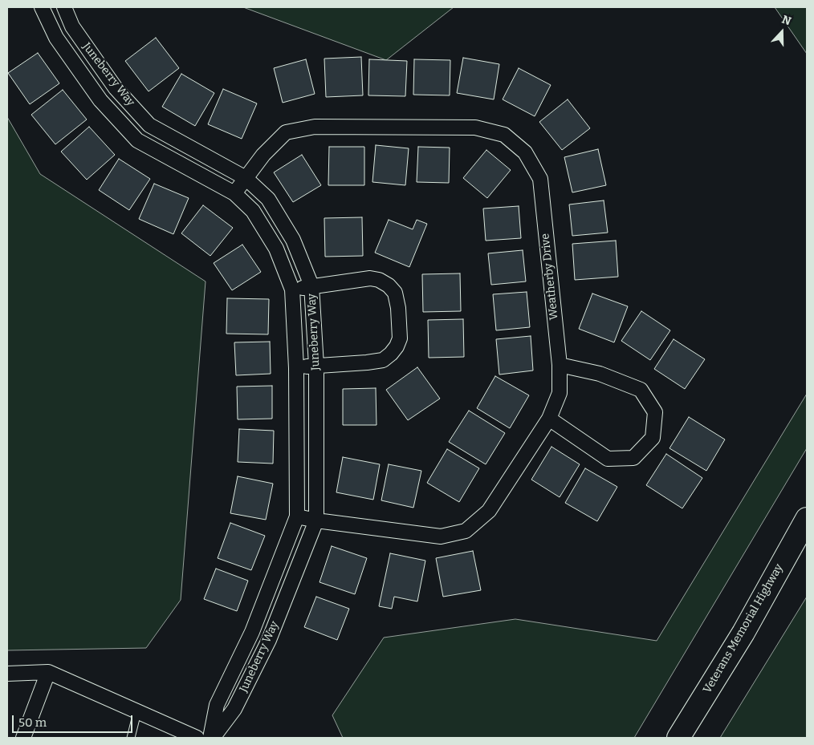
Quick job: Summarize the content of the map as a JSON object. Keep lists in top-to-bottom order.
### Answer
{
  "streets": {
    "highway": ["Veterans Memorial Highway"],
    "street": ["Juneberry Way", "Weatherby Drive"]
  },
  "crossings": [
    ["Juneberry Way", "Weatherby Drive"]
  ],
  "scale_bar": "50 m",
  "north": "top"
}
